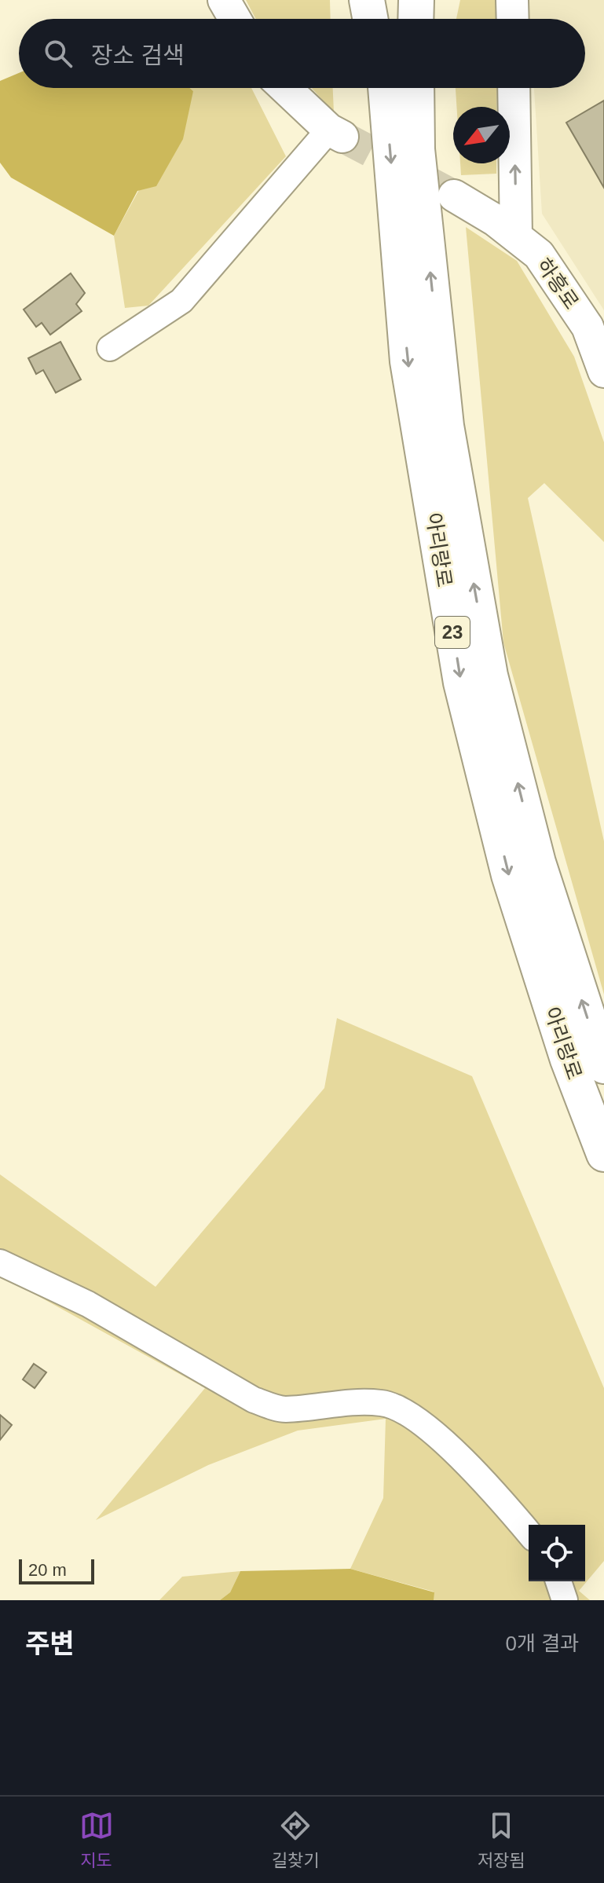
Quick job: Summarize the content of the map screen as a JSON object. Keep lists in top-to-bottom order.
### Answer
{
  "streets": {
    "highway": ["아리랑로", "23"],
    "street": ["하흥로"]
  },
  "scale_bar": "20 m",
  "north": "bottom left",
  "page": {
    "search": "장소 검색",
    "scale": "20 m",
    "heading": ["주변", "0개 결과"],
    "nav": ["지도", "길찾기", "저장됨"]
  }
}
